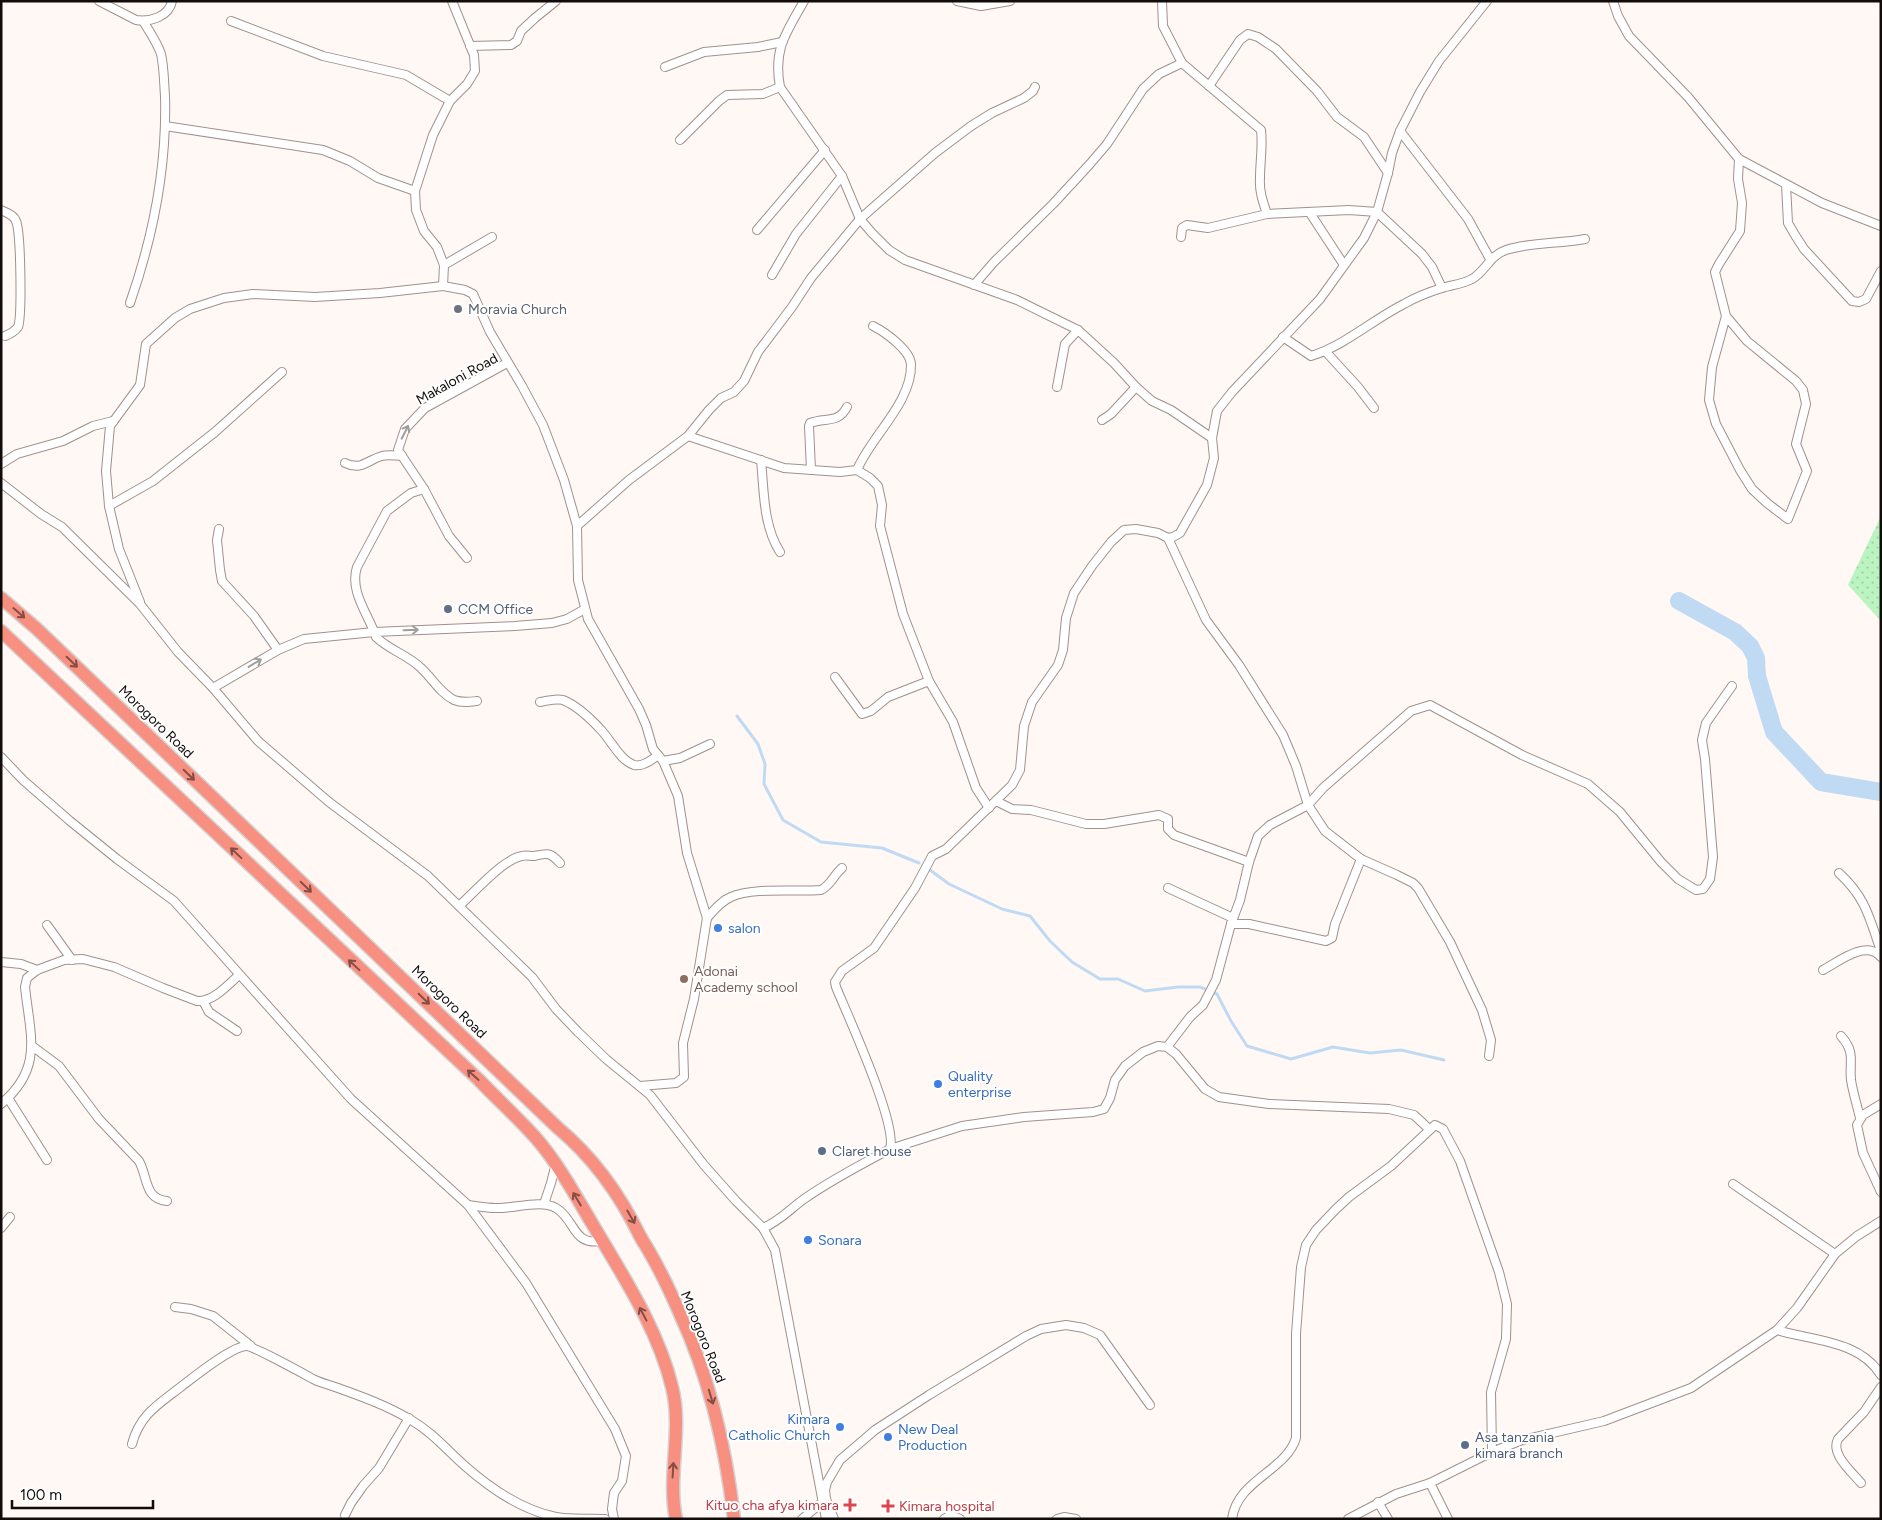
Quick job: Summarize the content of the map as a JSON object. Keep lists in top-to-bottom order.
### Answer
{
  "streets": {
    "highway": ["Morogoro Road"],
    "street": ["Makaloni Road"]
  },
  "places": {
    "other": [
      "Moravia Church",
      "CCM Office",
      "salon",
      "Adonai Academy school",
      "Quality enterprise",
      "Claret house",
      "Sonara",
      "Kimara Catholic Church",
      "New Deal Production",
      "Asa tanzania kimara branch"
    ],
    "health": ["Kituo cha afya kimara", "Kimara hospital"]
  },
  "scale_bar": "100 m"
}
